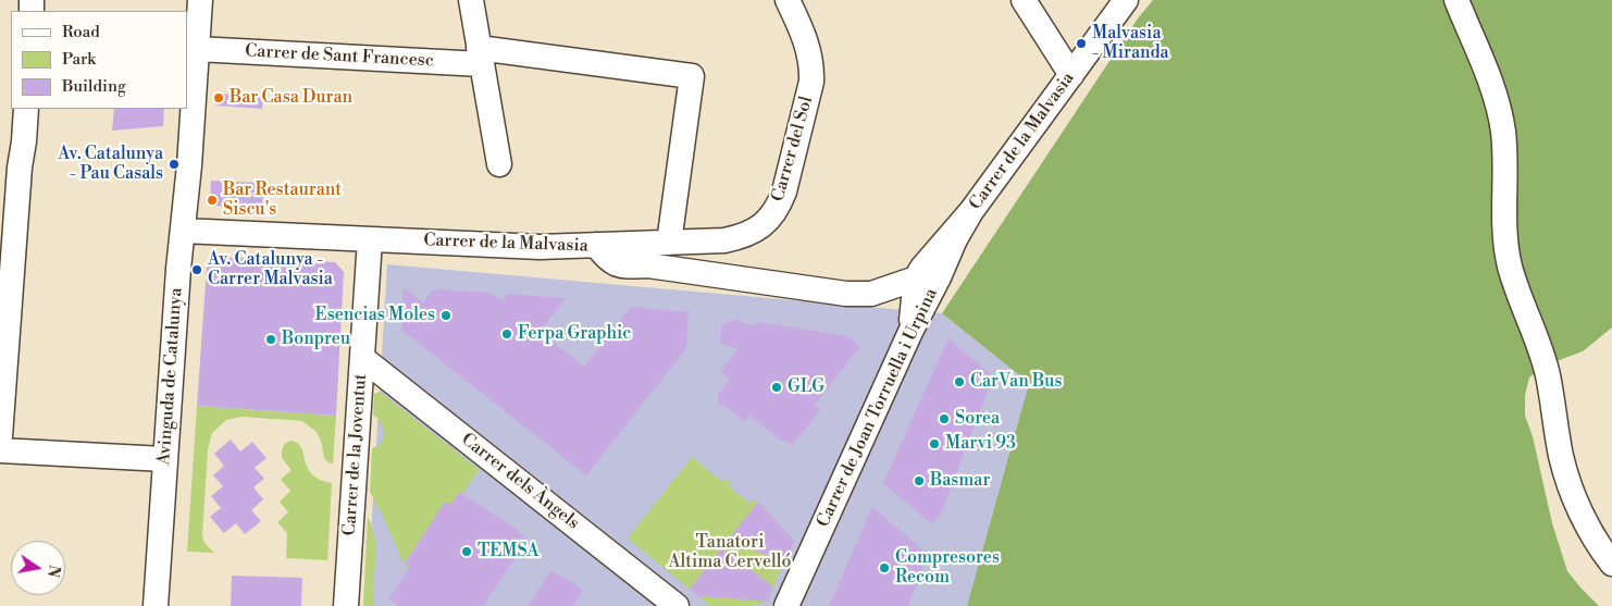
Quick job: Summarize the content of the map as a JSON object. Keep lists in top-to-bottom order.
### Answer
{
  "streets": {
    "street": [
      "Carrer de Sant Francesc",
      "Carrer de la Malvasia",
      "Carrer del Sol",
      "Avinguda de Catalunya",
      "Carrer de Joan Torruella i Urpina",
      "Carrer de la Joventut",
      "Carrer dels Àngels"
    ]
  },
  "crossings": [
    ["Carrer de Sant Francesc", "Carrer del Sol"],
    ["Carrer de Sant Francesc", "Avinguda de Catalunya"],
    ["Carrer de la Malvasia", "Carrer del Sol"],
    ["Carrer de la Malvasia", "Avinguda de Catalunya"],
    ["Carrer de la Malvasia", "Carrer de Joan Torruella i Urpina"],
    ["Carrer de la Malvasia", "Carrer de la Joventut"],
    ["Carrer de la Joventut", "Carrer dels Àngels"]
  ],
  "parks": ["Tanatori Altima Cervelló"],
  "places": [
    "Malvasia - Miranda",
    "Bar Casa Duran",
    "Av. Catalunya - Pau Casals",
    "Bar Restaurant Siscu's",
    "Av. Catalunya - Carrer Malvasia",
    "Esencias Moles",
    "Ferpa Graphic",
    "Bonpreu",
    "CarVan Bus",
    "GLG",
    "Sorea",
    "Marvi 93",
    "Basmar",
    "TEMSA",
    "Compresores Recom"
  ],
  "legend": ["Road", "Park", "Building"],
  "north": "right"
}
